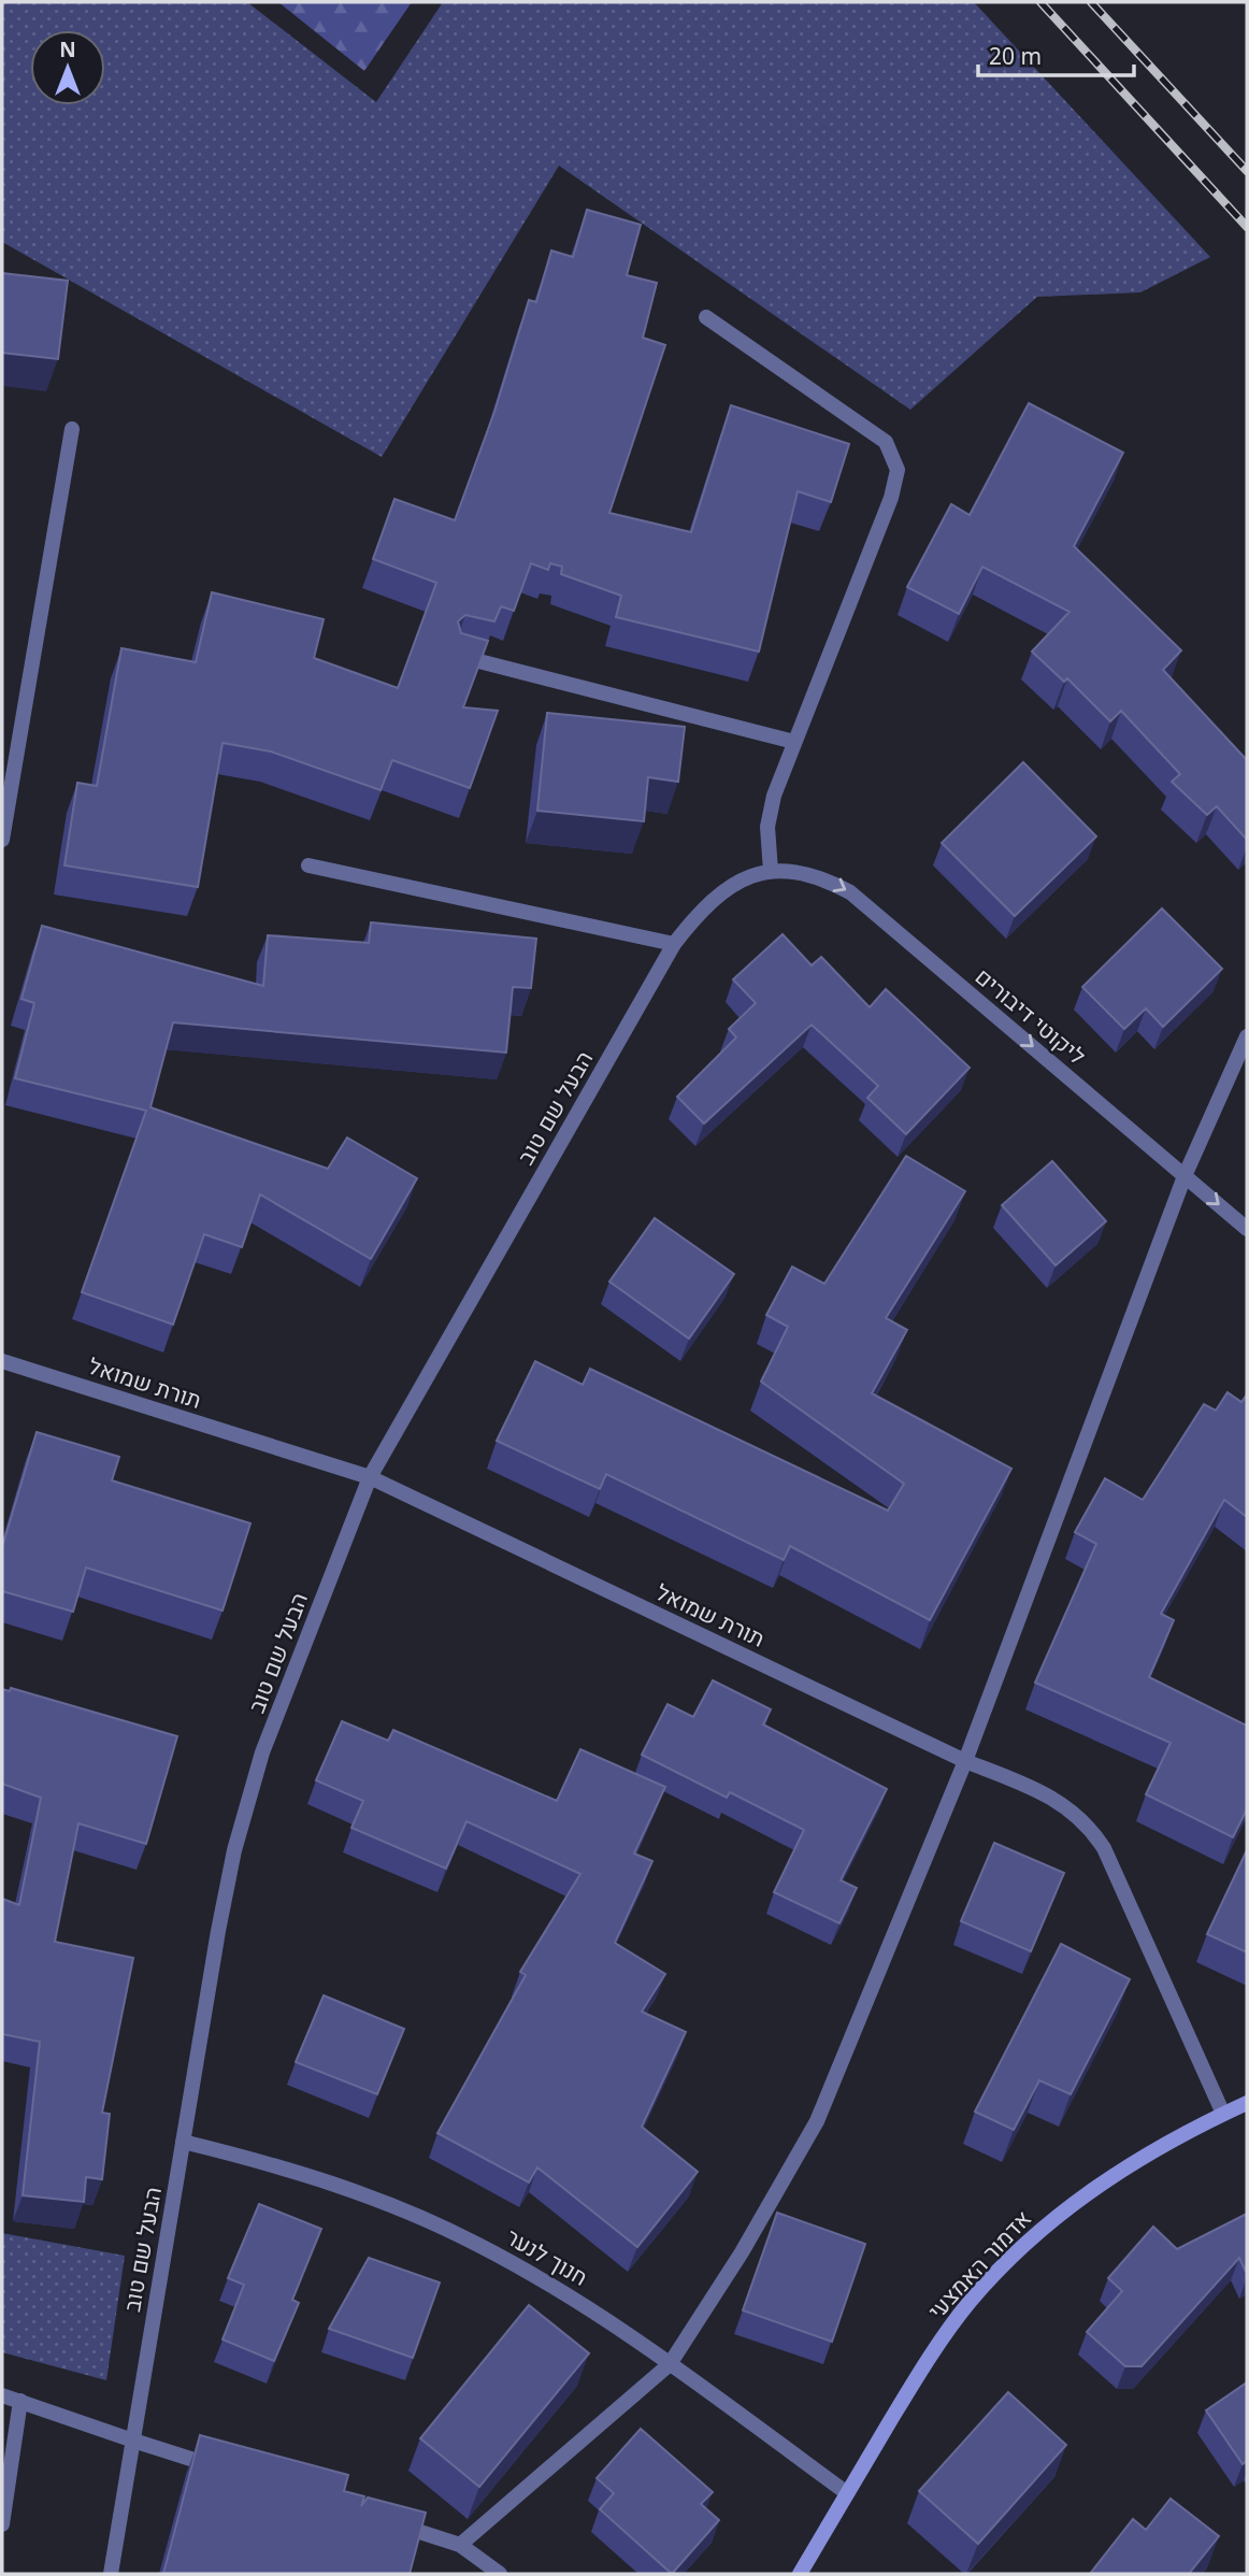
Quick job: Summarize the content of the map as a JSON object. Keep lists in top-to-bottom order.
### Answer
{
  "streets": {
    "main road": ["אדמור האמצעי"],
    "street": [
      "ליקוטי דיבורים",
      "הבעל שם טוב",
      "תורת שמואל",
      "חנוך לנער"
    ]
  },
  "crossings": [
    ["ליקוטי דיבורים", "הבעל שם טוב"],
    ["הבעל שם טוב", "תורת שמואל"],
    ["הבעל שם טוב", "חנוך לנער"],
    ["תורת שמואל", "אדמור האמצעי"],
    ["חנוך לנער", "אדמור האמצעי"]
  ],
  "one_way": ["ליקוטי דיבורים"],
  "scale_bar": "20 m",
  "north": "top"
}
